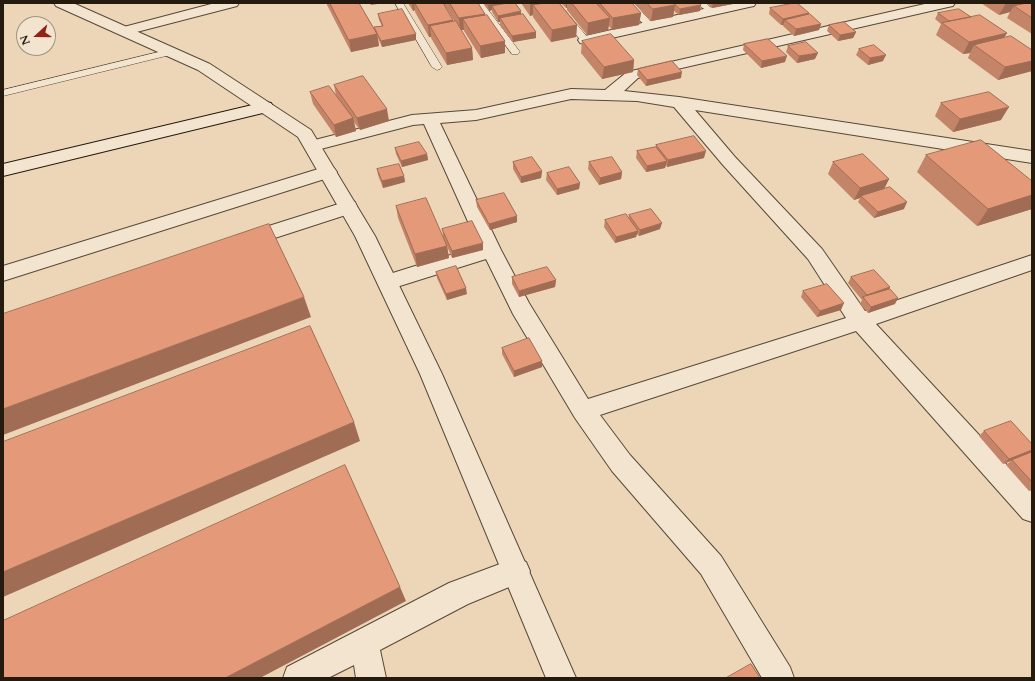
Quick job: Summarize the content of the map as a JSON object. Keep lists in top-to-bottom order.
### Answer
{
  "north": "left"
}
